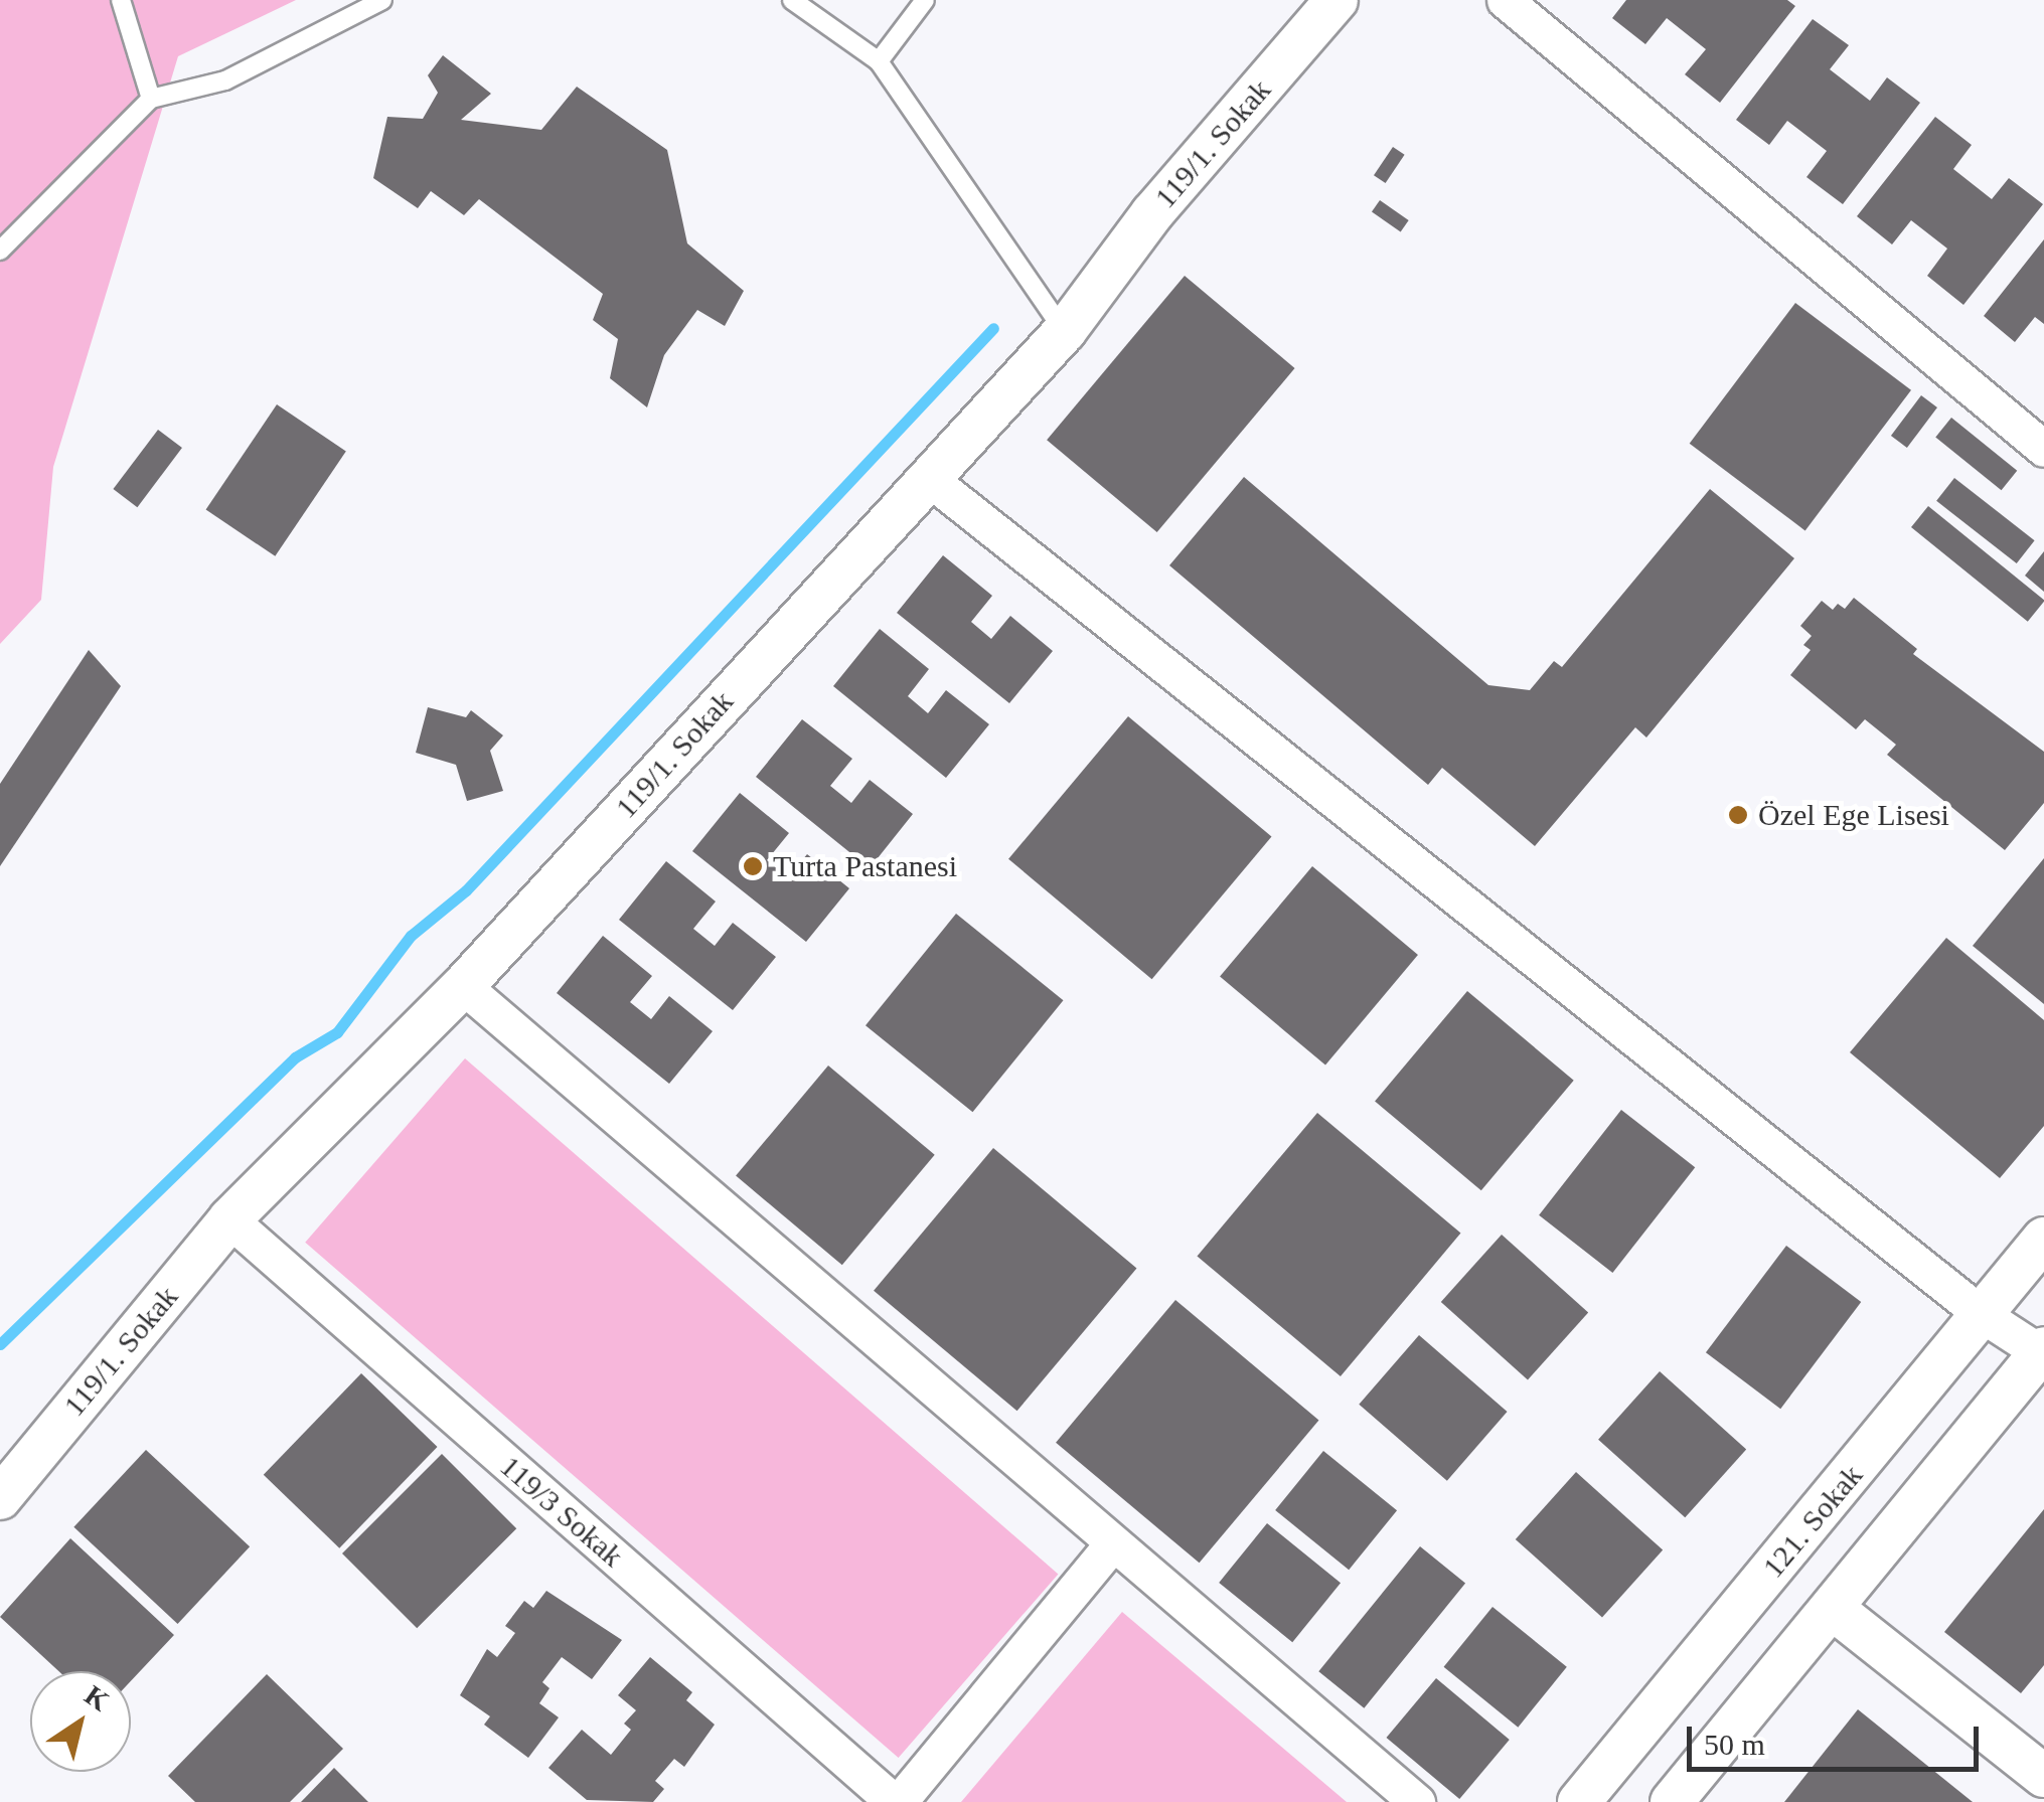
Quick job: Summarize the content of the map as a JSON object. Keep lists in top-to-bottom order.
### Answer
{
  "streets": {
    "street": ["119/1. Sokak", "119/3 Sokak", "121. Sokak"]
  },
  "crossings": [
    ["119/1. Sokak", "119/3 Sokak"]
  ],
  "places": ["Özel Ege Lisesi", "Turta Pastanesi"],
  "scale_bar": "50 m",
  "north": "top right"
}
